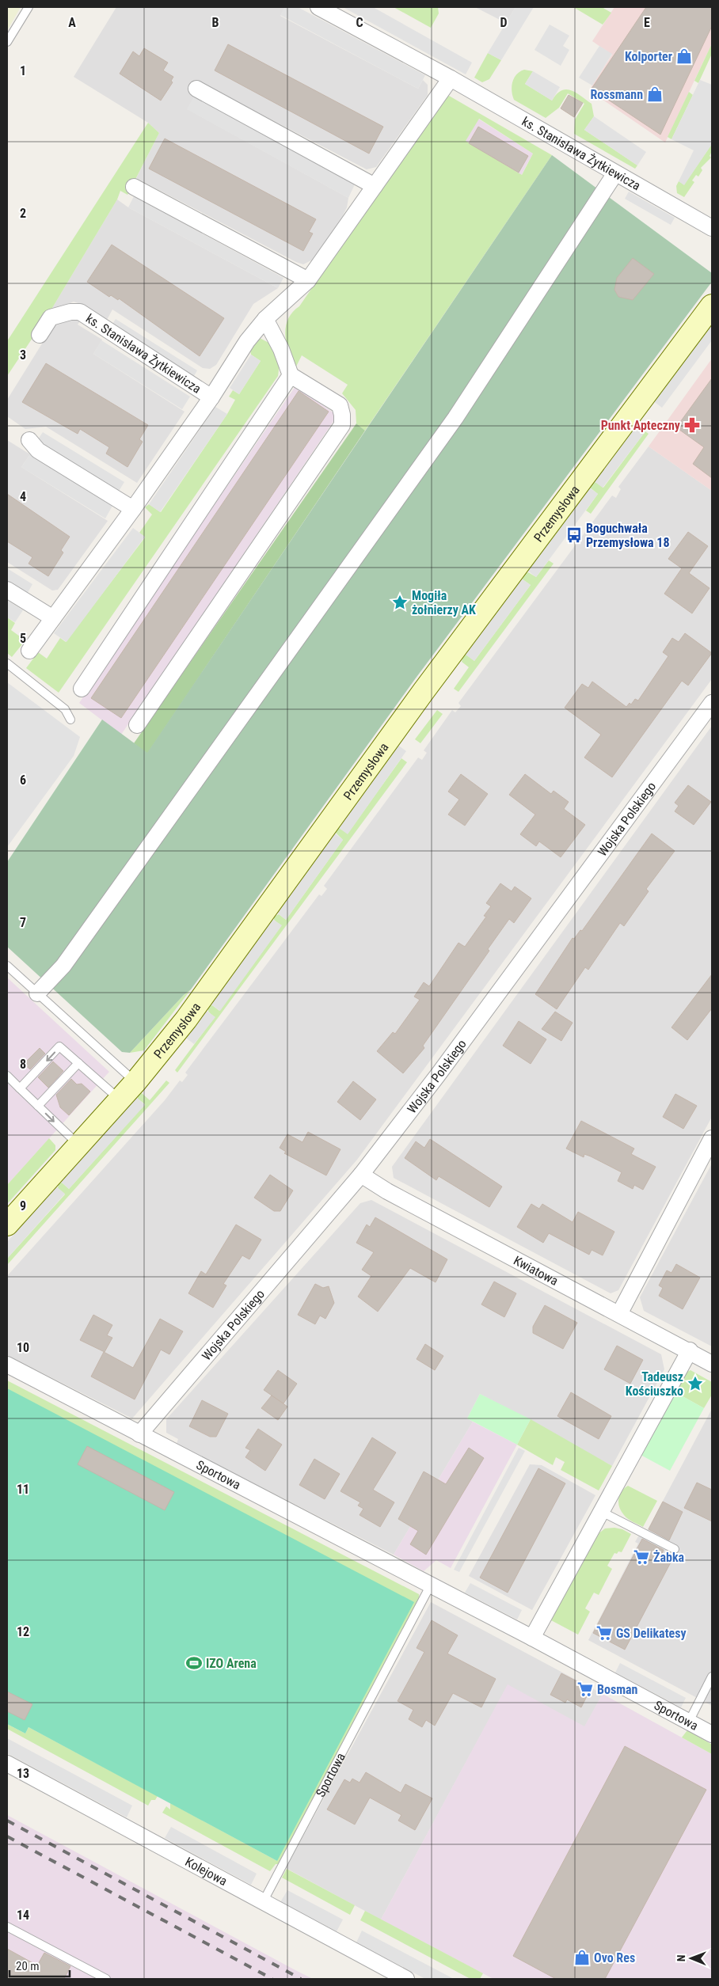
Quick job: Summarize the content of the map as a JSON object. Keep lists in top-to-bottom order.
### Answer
{
  "streets": {
    "street": [
      "ks. Stanisława Żytkiewicza",
      "Przemysłowa",
      "Wojska Polskiego",
      "Kwiatowa",
      "Sportowa",
      "Kolejowa"
    ]
  },
  "crossings": [
    ["Wojska Polskiego", "Kwiatowa"],
    ["Wojska Polskiego", "Sportowa"],
    ["Sportowa", "Kolejowa"]
  ],
  "places": {
    "shop": ["Kolporter", "Rossmann", "Ovo Res"],
    "pharmacy": ["Punkt Apteczny"],
    "bus stop": ["Boguchwała Przemysłowa 18"],
    "place": ["Mogiła żołnierzy AK", "Tadeusz Kościuszko"],
    "supermarket": ["Żabka", "GS Delikatesy", "Bosman"],
    "sports": ["IZO Arena"]
  },
  "scale_bar": "20 m",
  "north": "left",
  "grid": {
    "columns": [
      "A",
      "B",
      "C",
      "D",
      "E"
    ],
    "rows": [
      "1",
      "2",
      "3",
      "4",
      "5",
      "6",
      "7",
      "8",
      "9",
      "10",
      "11",
      "12",
      "13",
      "14"
    ]
  }
}
